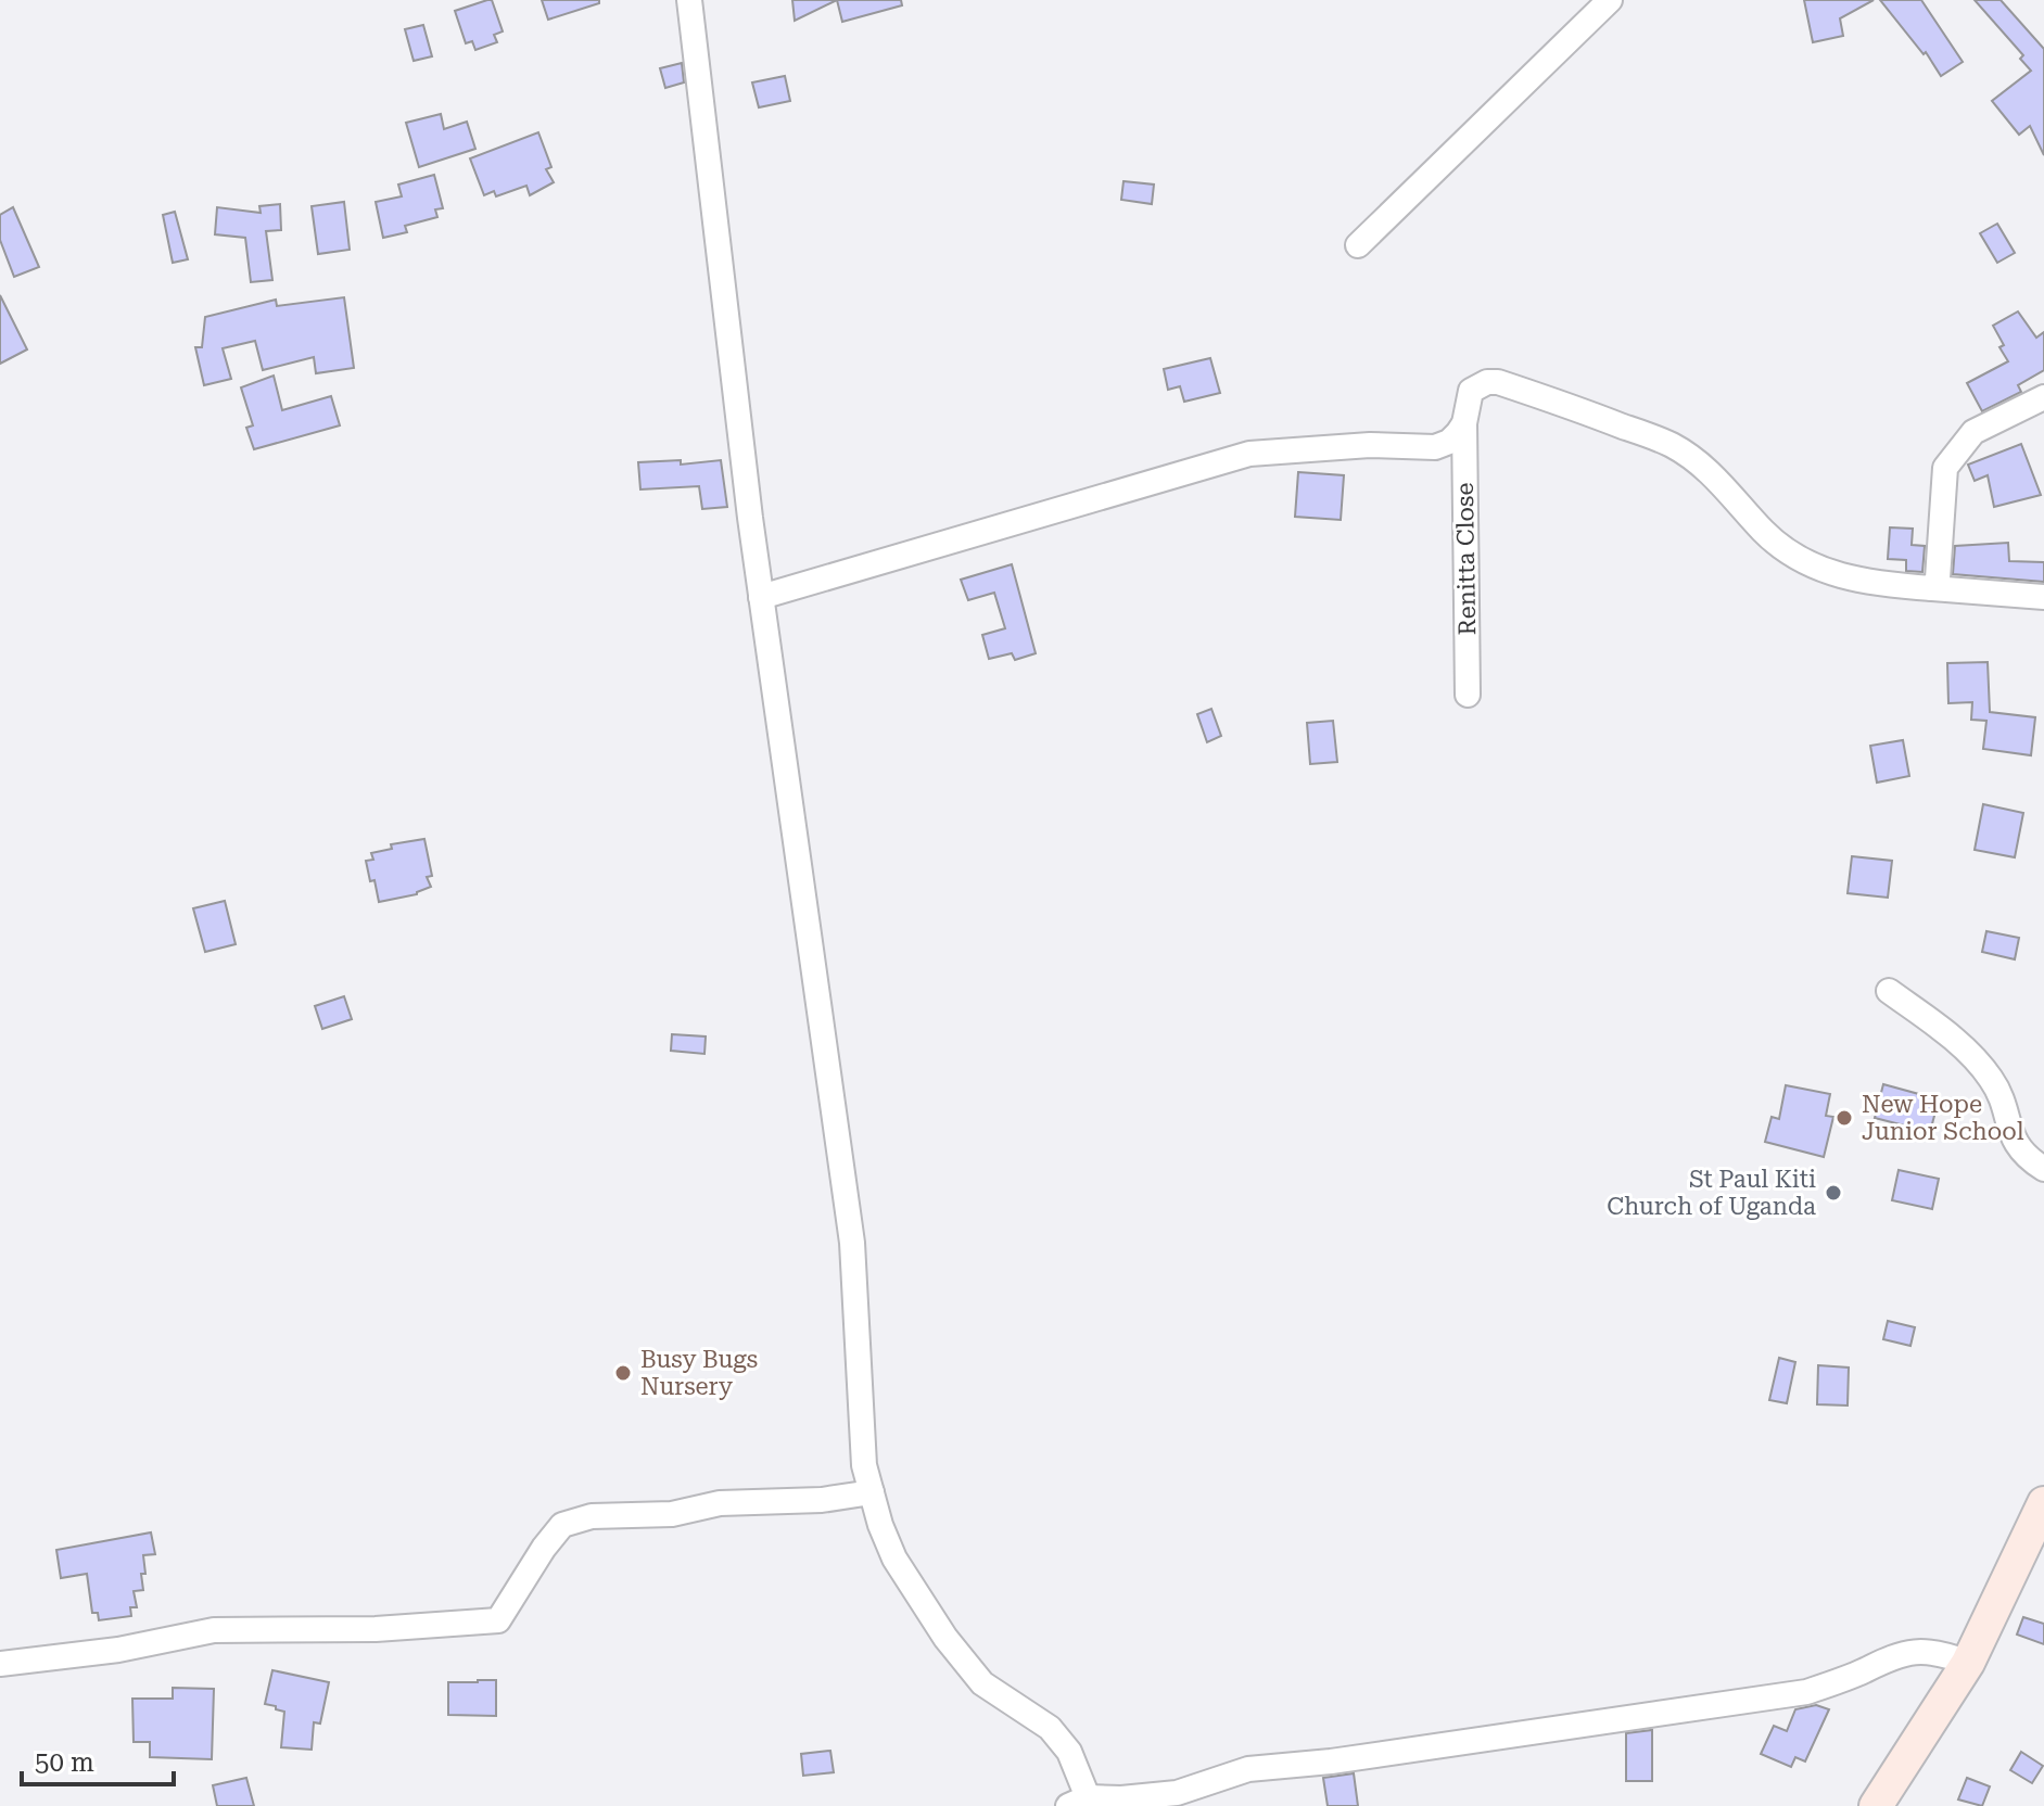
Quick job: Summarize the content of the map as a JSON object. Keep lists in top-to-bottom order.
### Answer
{
  "streets": {
    "street": ["Renitta Close"]
  },
  "places": ["New Hope Junior School", "St Paul Kiti Church of Uganda", "Busy Bugs Nursery"],
  "scale_bar": "50 m"
}
